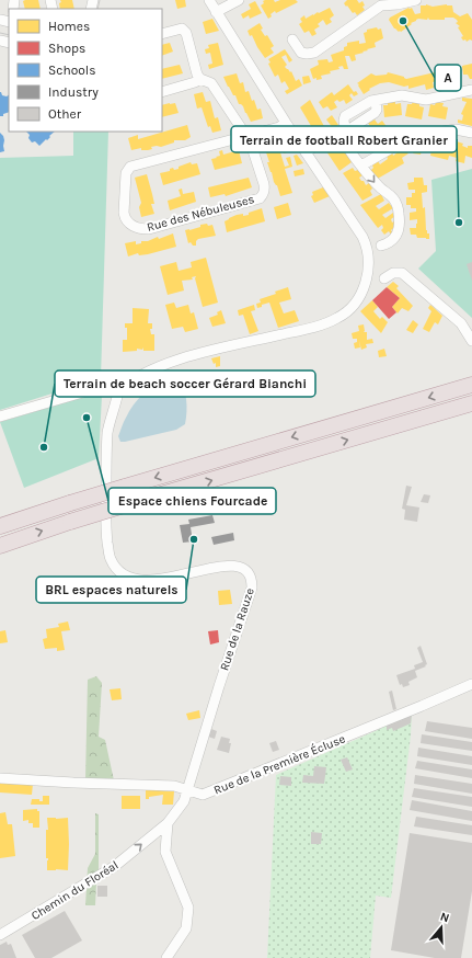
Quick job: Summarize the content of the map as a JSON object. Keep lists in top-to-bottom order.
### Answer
{
  "streets": {
    "street": [
      "Rue des Nébuleuses",
      "Rue de la Rauze",
      "Rue de la Première Écluse",
      "Chemin du Floréal"
    ]
  },
  "crossings": [
    ["Rue de la Rauze", "Rue de la Première Écluse"],
    ["Rue de la Rauze", "Chemin du Floréal"],
    ["Rue de la Première Écluse", "Chemin du Floréal"]
  ],
  "one_way": ["Chemin du Floréal"],
  "places": [
    "A",
    "Terrain de football Robert Granier",
    "Espace chiens Fourcade",
    "Terrain de beach soccer Gérard Bianchi",
    "BRL espaces naturels"
  ],
  "legend": [
    "Homes",
    "Shops",
    "Schools",
    "Industry",
    "Other"
  ],
  "north": "top"
}
